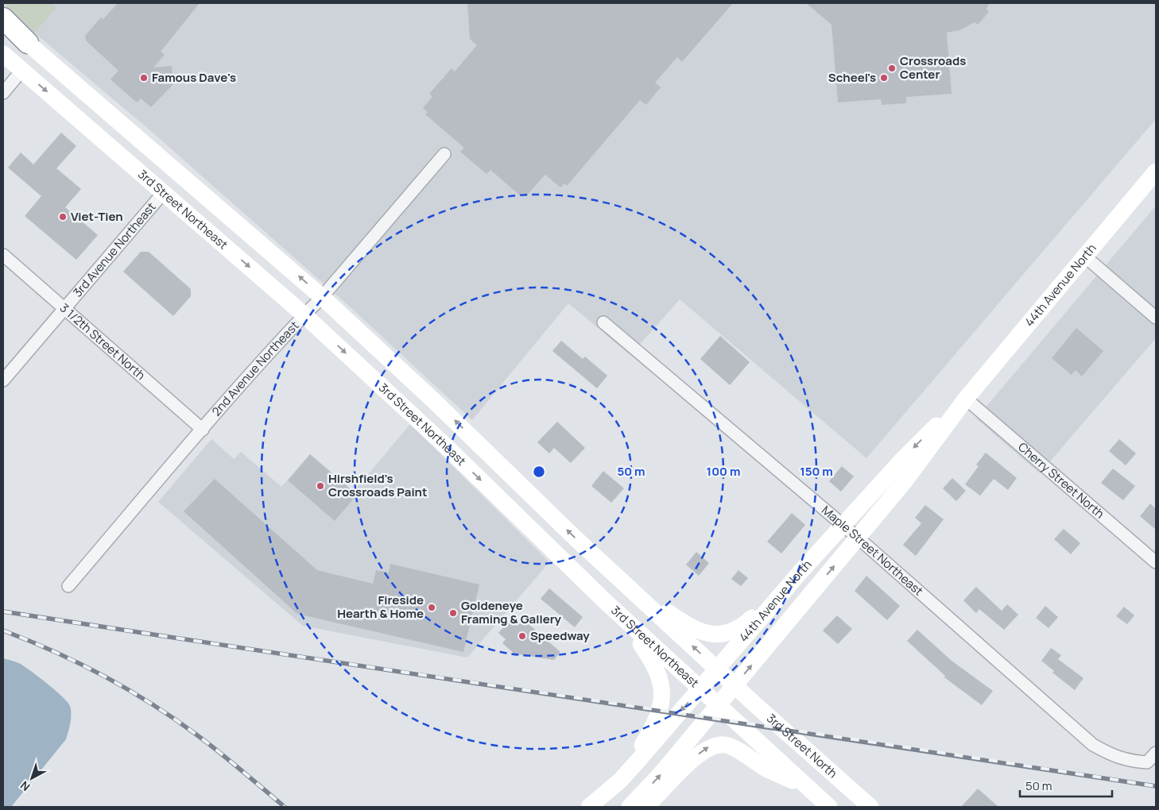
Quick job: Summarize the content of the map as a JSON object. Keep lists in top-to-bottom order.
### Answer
{
  "streets": {
    "main road": ["3rd Street Northeast", "44th Avenue North", "3rd Street North"],
    "street": [
      "3rd Avenue Northeast",
      "3 1/2th Street North",
      "2nd Avenue Northeast",
      "Cherry Street North",
      "Maple Street Northeast"
    ]
  },
  "crossings": [
    ["3rd Street Northeast", "3rd Avenue Northeast"],
    ["3rd Street Northeast", "44th Avenue North"],
    ["3rd Street Northeast", "2nd Avenue Northeast"],
    ["3rd Street Northeast", "3rd Street North"],
    ["3rd Avenue Northeast", "3 1/2th Street North"],
    ["44th Avenue North", "Cherry Street North"],
    ["44th Avenue North", "Maple Street Northeast"],
    ["44th Avenue North", "3rd Street North"],
    ["3 1/2th Street North", "2nd Avenue Northeast"]
  ],
  "places": [
    "Crossroads Center",
    "Famous Dave's",
    "Scheel's",
    "Viet-Tien",
    "Hirshfield's Crossroads Paint",
    "Fireside Hearth & Home",
    "Goldeneye Framing & Gallery",
    "Speedway"
  ],
  "scale_bar": "50 m",
  "north": "bottom left",
  "rings": ["50 m", "100 m", "150 m"]
}
